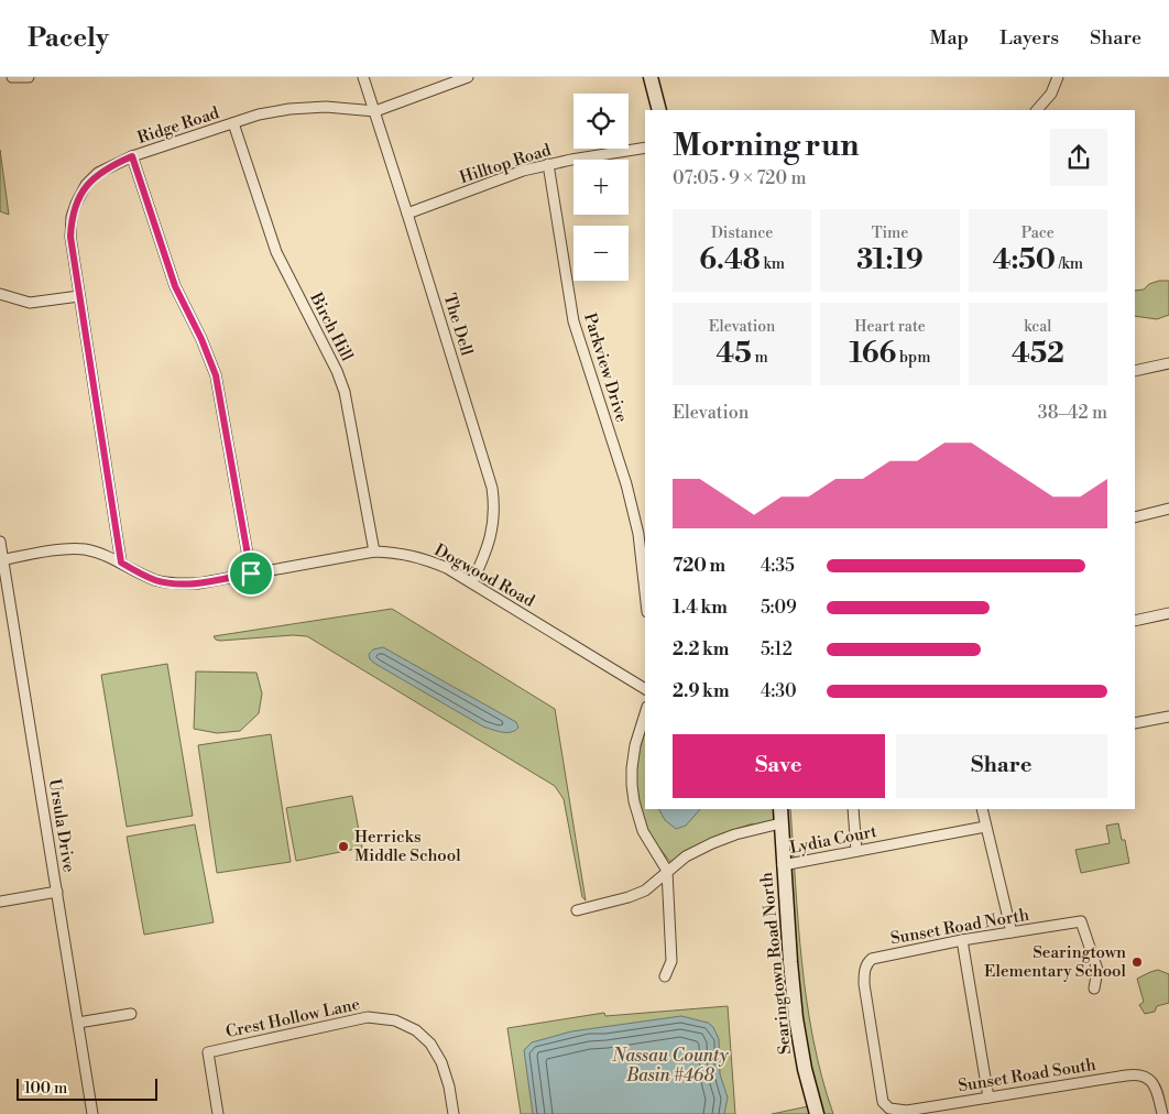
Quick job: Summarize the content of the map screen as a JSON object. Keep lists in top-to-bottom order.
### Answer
{
  "streets": {
    "main road": ["Searingtown Road North"],
    "street": [
      "Ridge Road",
      "Hilltop Road",
      "The Dell",
      "Birch Hill",
      "Parkview Drive",
      "Dogwood Road",
      "Ursula Drive",
      "Lydia Court",
      "Sunset Road North",
      "Crest Hollow Lane",
      "Sunset Road South"
    ]
  },
  "crossings": [
    ["Ridge Road", "The Dell"],
    ["Ridge Road", "Birch Hill"],
    ["Ridge Road", "Dogwood Road"],
    ["Hilltop Road", "The Dell"],
    ["Hilltop Road", "Parkview Drive"],
    ["The Dell", "Dogwood Road"],
    ["Birch Hill", "Dogwood Road"],
    ["Dogwood Road", "Ursula Drive"],
    ["Lydia Court", "Searingtown Road North"],
    ["Sunset Road North", "Sunset Road South"]
  ],
  "water": ["Nassau County Basin #468"],
  "places": ["Herricks Middle School", "Searingtown Elementary School"],
  "scale_bar": "100 m",
  "page": {
    "header": "Pacely",
    "nav": ["Map", "Layers", "Share"],
    "map_buttons": ["+", "−"],
    "heading": ["Morning run", "07:05 · 9 × 720 m"],
    "stats": [
      ["Distance", "6.48 km"],
      ["Time", "31:19"],
      ["Pace", "4:50 /km"],
      ["Elevation", "45 m"],
      ["Heart rate", "166 bpm"],
      ["kcal", "452"]
    ],
    "chart": ["Elevation", "38–42 m"],
    "list": [
      {
        "name": "720 m",
        "note": "4:35"
      },
      {
        "name": "1.4 km",
        "note": "5:09"
      },
      {
        "name": "2.2 km",
        "note": "5:12"
      },
      {
        "name": "2.9 km",
        "note": "4:30"
      }
    ],
    "buttons": ["Save", "Share"],
    "scale": "100 m"
  }
}
